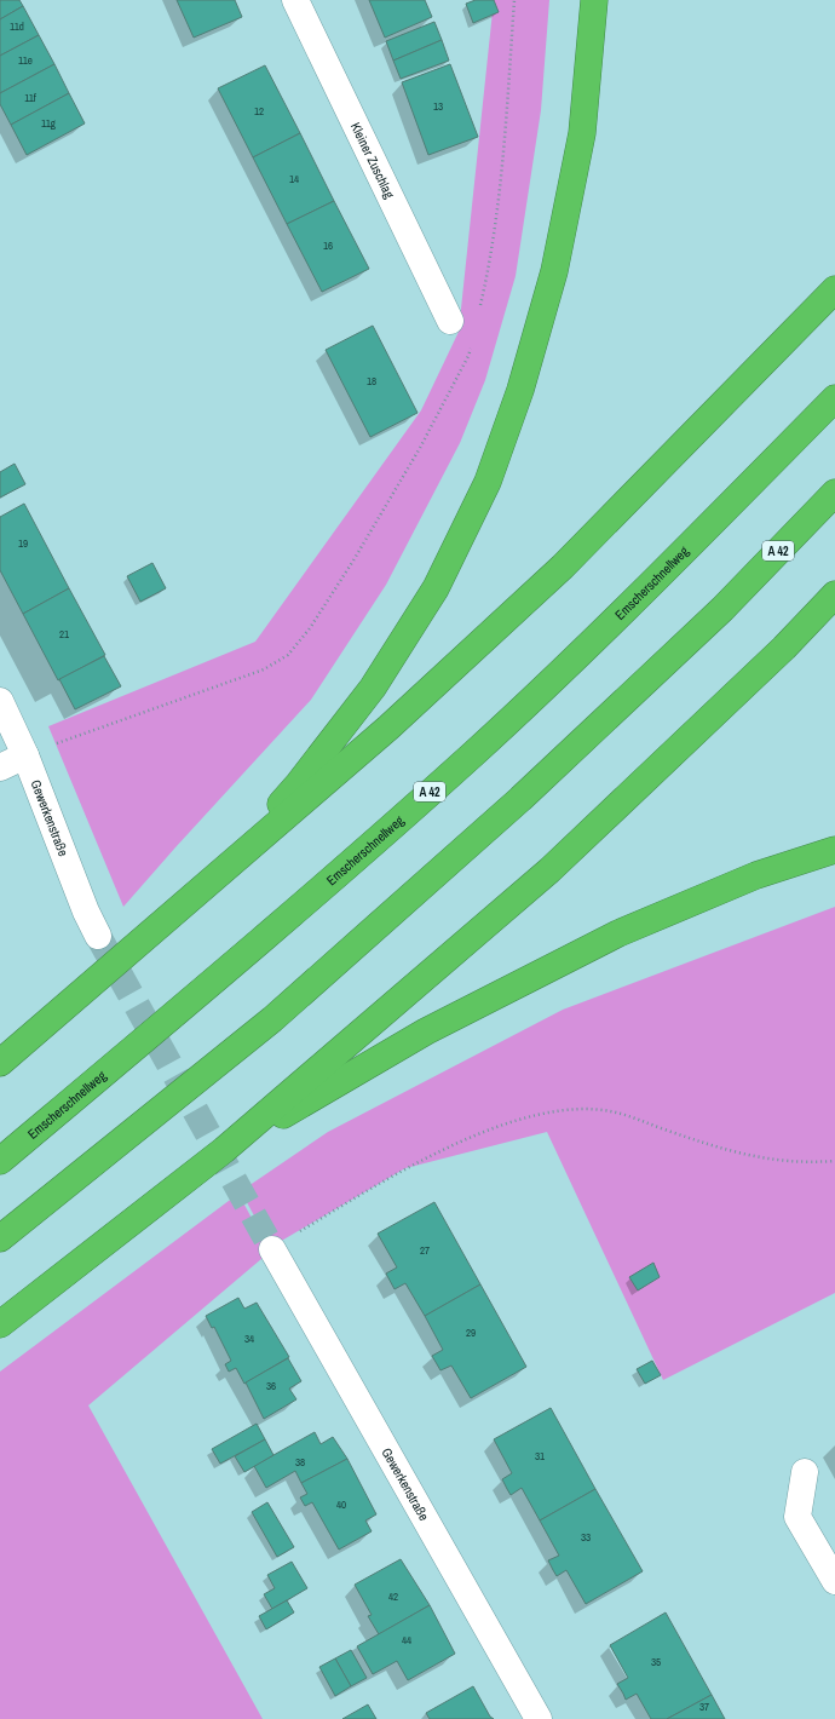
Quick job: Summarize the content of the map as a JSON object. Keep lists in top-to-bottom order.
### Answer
{
  "streets": {
    "highway": ["A 42", "Emscherschnellweg"],
    "street": ["Kleiner Zuschlag", "Gewerkenstraße"]
  },
  "house_numbers": [
    "11d",
    "11e",
    "11f",
    "13",
    "12",
    "11g",
    "14",
    "16",
    "18",
    "19",
    "21",
    "27",
    "29",
    "34",
    "36",
    "31",
    "38",
    "40",
    "33",
    "42",
    "44",
    "35",
    "37"
  ]
}
